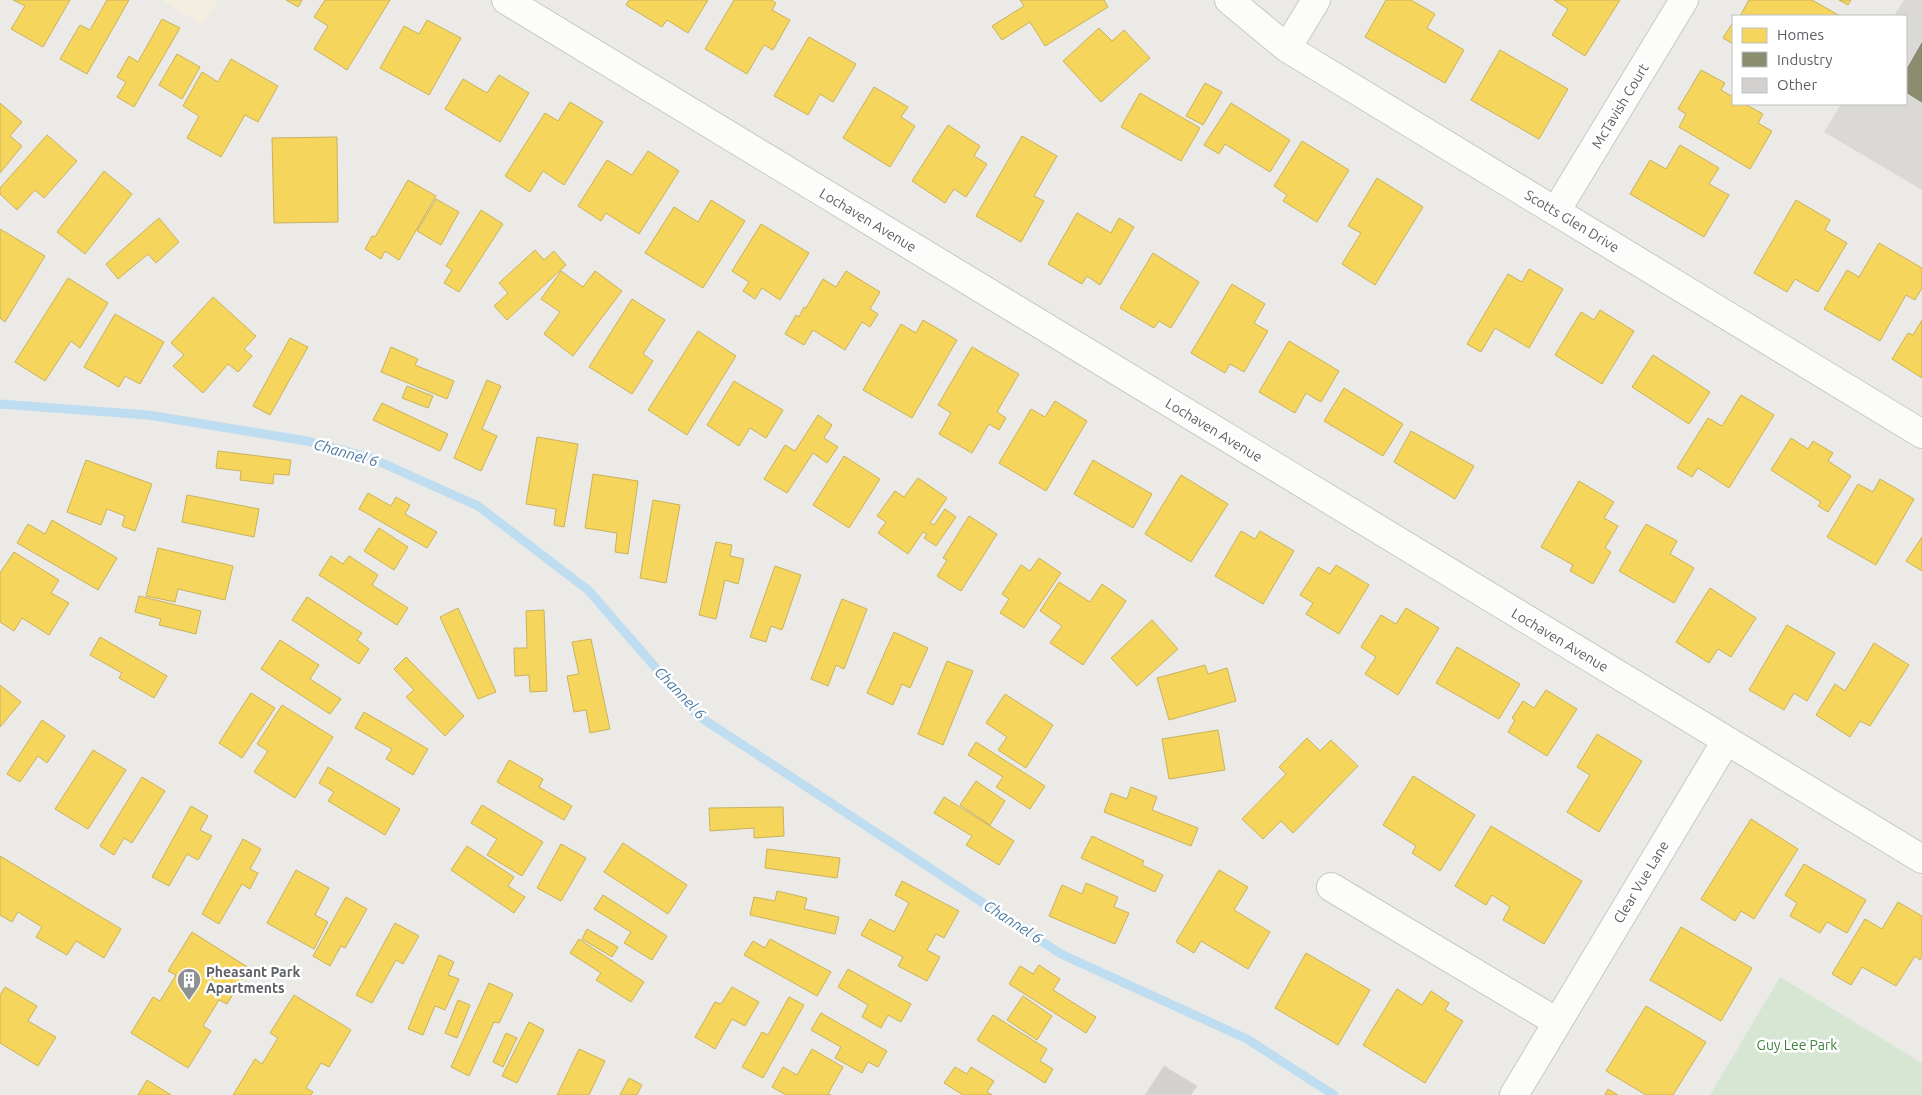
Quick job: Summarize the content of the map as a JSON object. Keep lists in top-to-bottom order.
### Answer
{
  "streets": {
    "street": [
      "McTavish Court",
      "Lochaven Avenue",
      "Scotts Glen Drive",
      "Clear Vue Lane"
    ]
  },
  "crossings": [
    ["McTavish Court", "Scotts Glen Drive"],
    ["Lochaven Avenue", "Clear Vue Lane"]
  ],
  "water": ["Channel 6"],
  "parks": ["Guy Lee Park"],
  "places": {
    "building": ["Pheasant Park Apartments"]
  },
  "legend": ["Homes", "Industry", "Other"]
}
